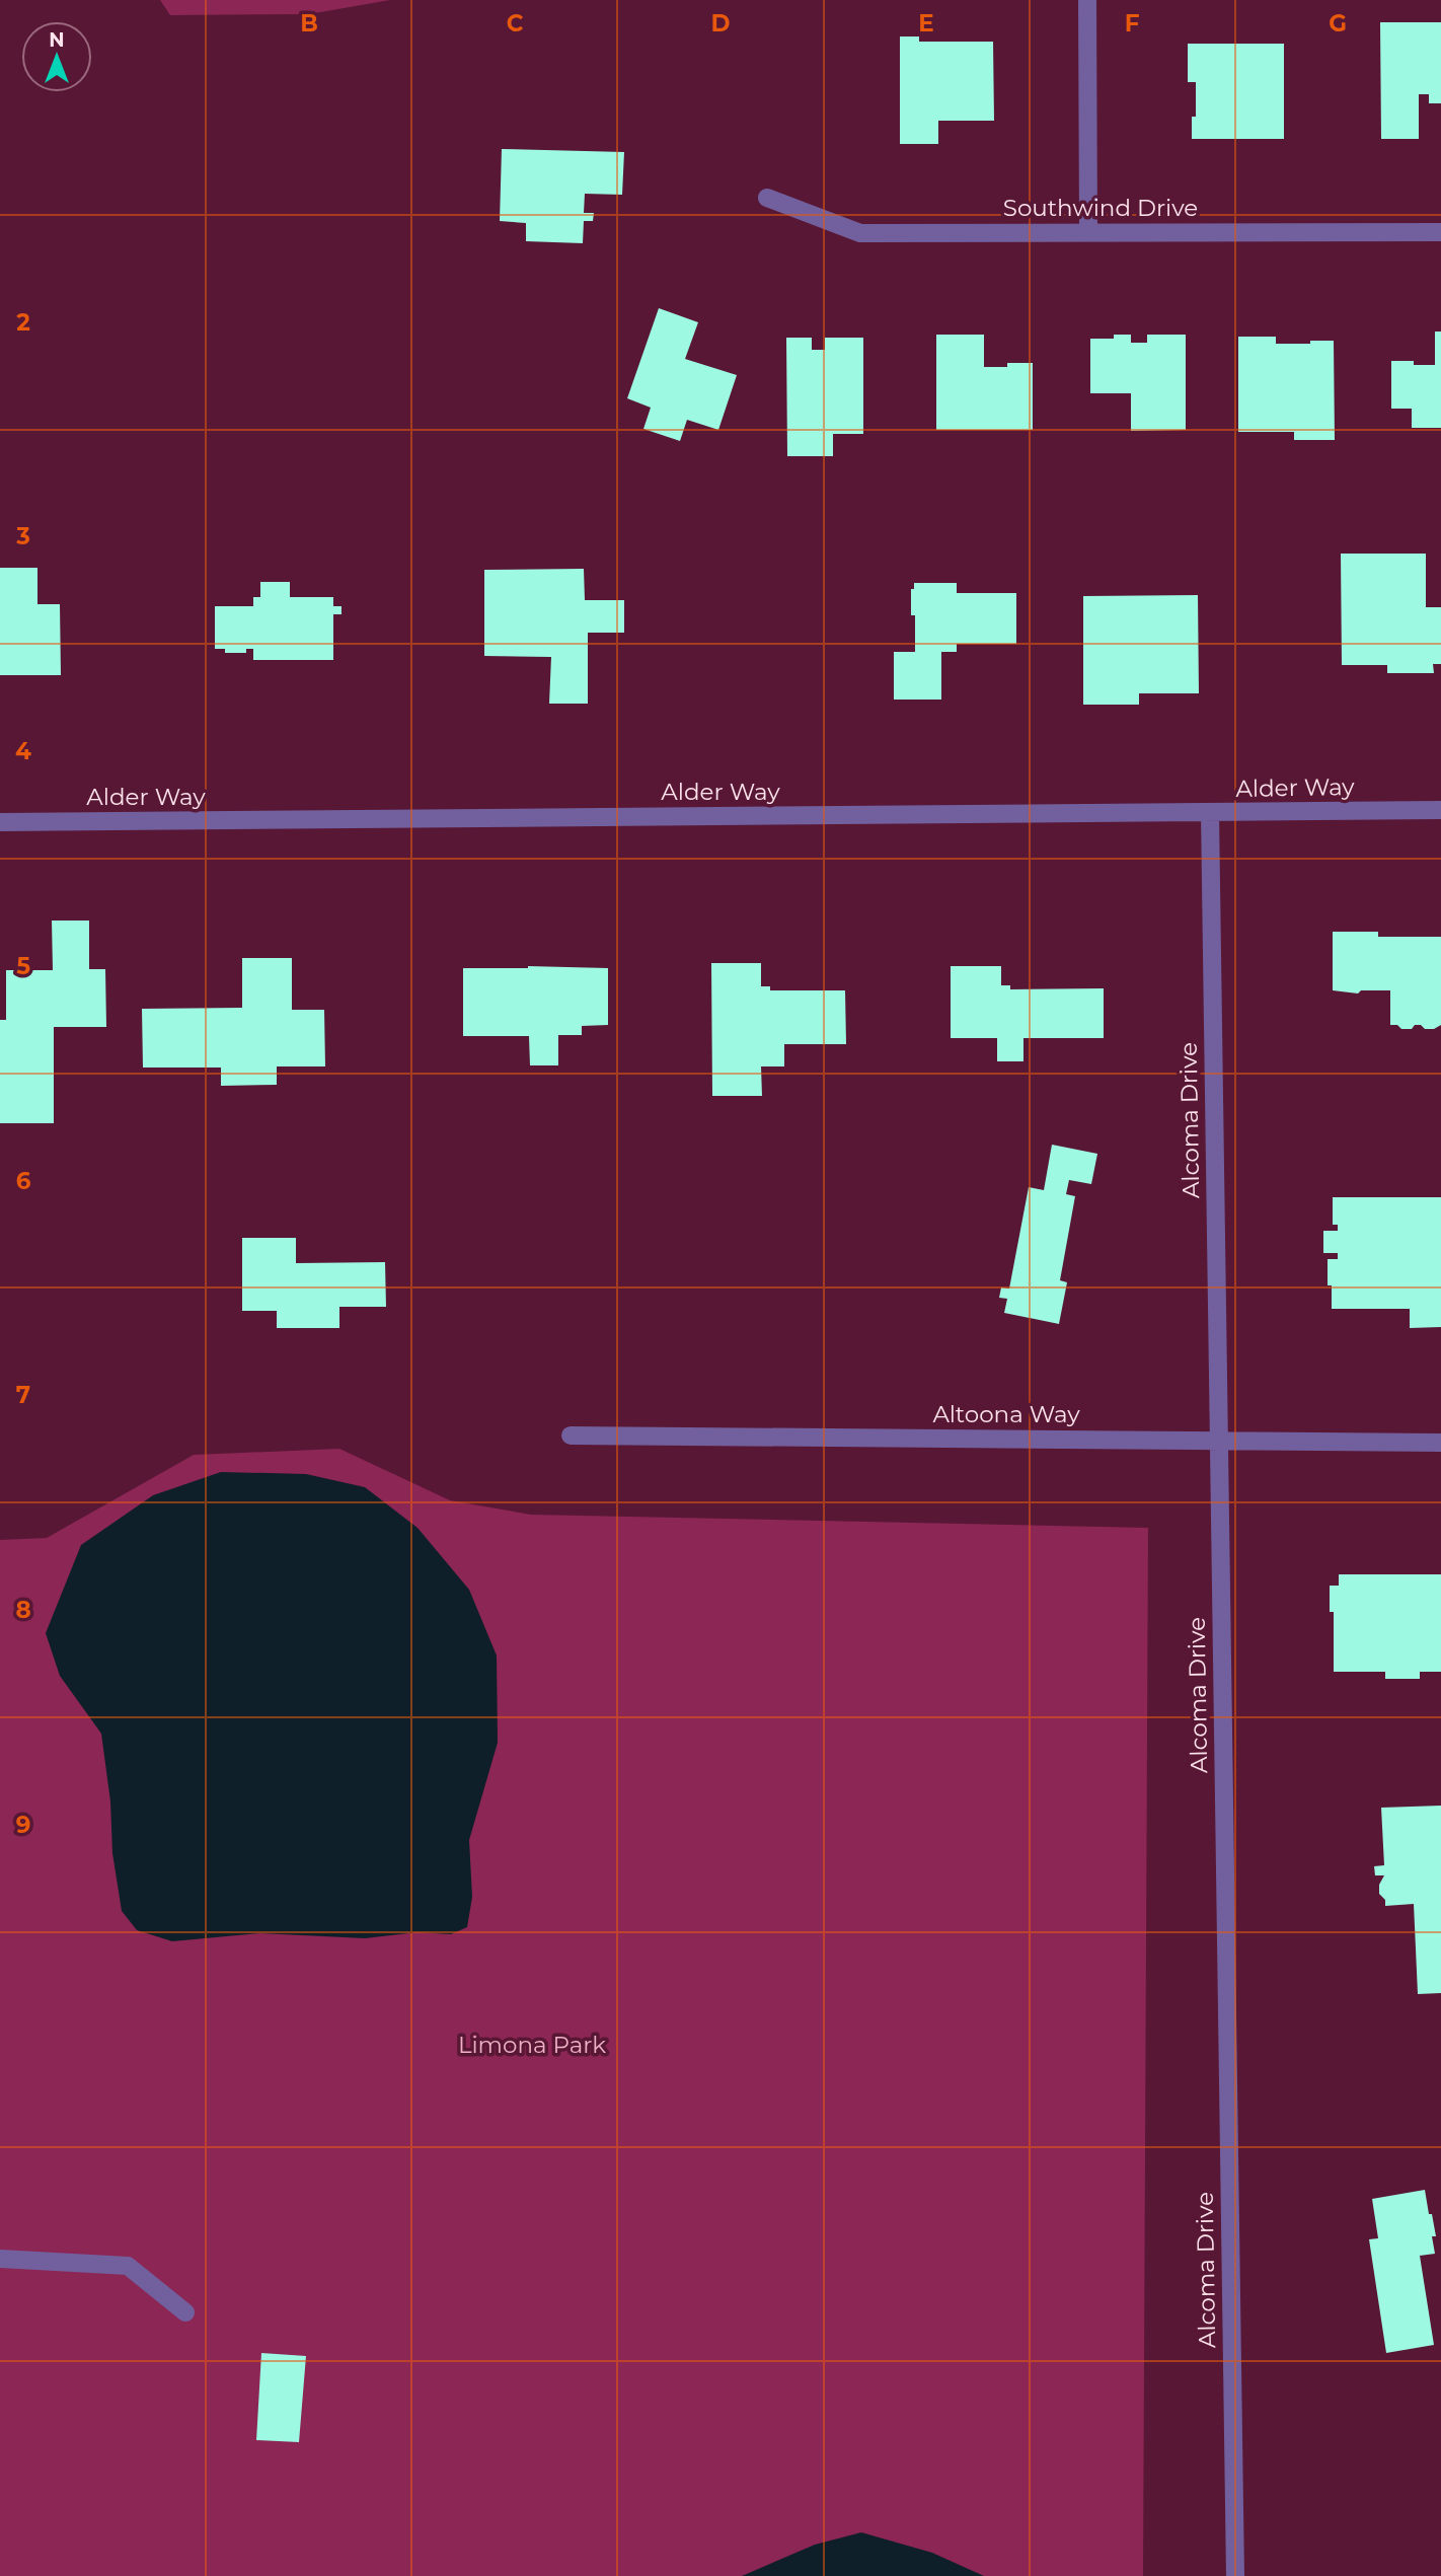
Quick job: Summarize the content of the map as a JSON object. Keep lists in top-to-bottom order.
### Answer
{
  "streets": {
    "street": [
      "Southwind Drive",
      "Alder Way",
      "Alcoma Drive",
      "Altoona Way"
    ]
  },
  "crossings": [
    ["Alder Way", "Alcoma Drive"],
    ["Alcoma Drive", "Altoona Way"]
  ],
  "parks": ["Limona Park"],
  "north": "top",
  "grid": {
    "columns": [
      "B",
      "C",
      "D",
      "E",
      "F",
      "G"
    ],
    "rows": [
      "2",
      "3",
      "4",
      "5",
      "6",
      "7",
      "8",
      "9"
    ]
  }
}
